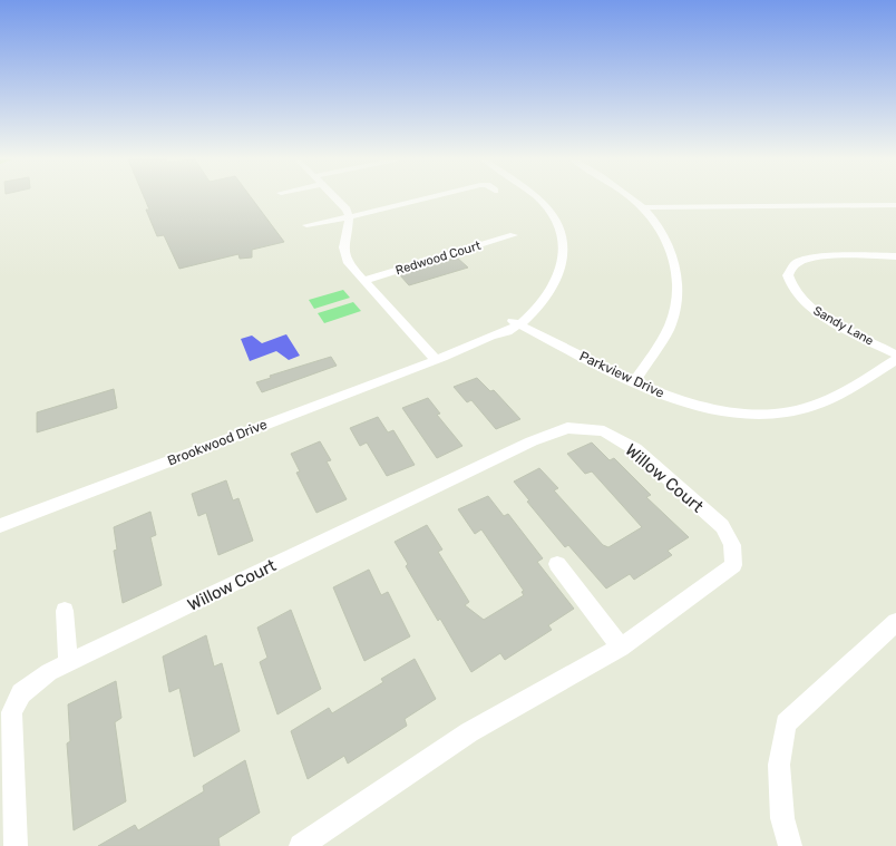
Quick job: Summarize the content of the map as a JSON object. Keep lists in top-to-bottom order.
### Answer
{
  "streets": {
    "street": [
      "Redwood Court",
      "Sandy Lane",
      "Parkview Drive",
      "Brookwood Drive",
      "Willow Court"
    ]
  },
  "crossings": [
    ["Parkview Drive", "Brookwood Drive"]
  ]
}
